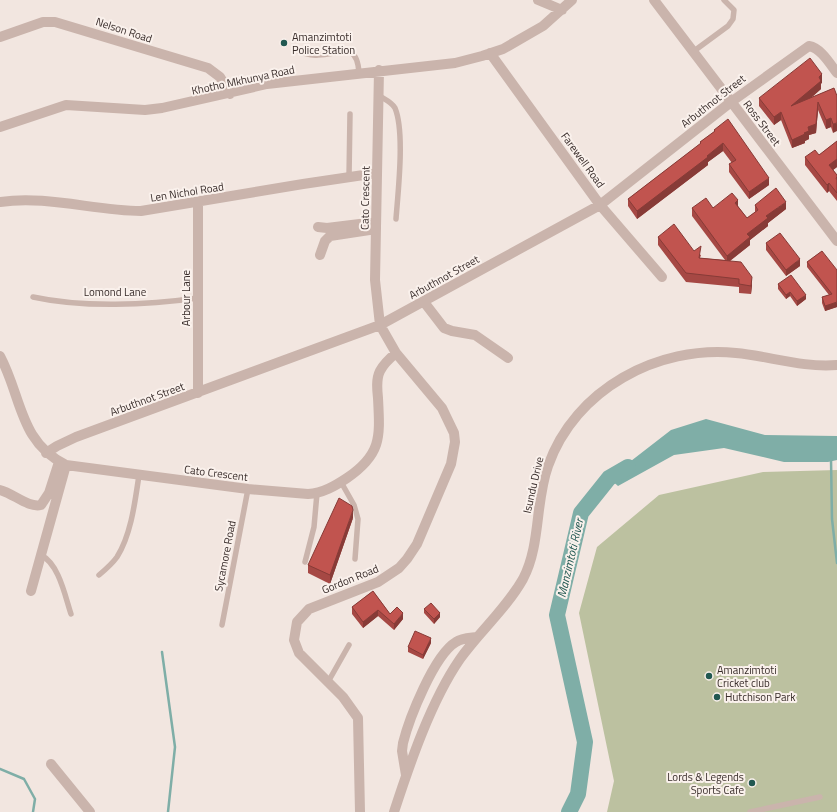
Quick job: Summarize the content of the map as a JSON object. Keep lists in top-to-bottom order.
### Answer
{
  "streets": {
    "street": [
      "Nelson Road",
      "Khotho Mkhunya Road",
      "Arbuthnot Street",
      "Ross Street",
      "Farewell Road",
      "Len Nichol Road",
      "Cato Crescent",
      "Arbour Lane",
      "Isundu Drive",
      "Gordon Road"
    ],
    "lane": ["Lomond Lane", "Sycamore Road"]
  },
  "crossings": [
    ["Nelson Road", "Khotho Mkhunya Road"],
    ["Khotho Mkhunya Road", "Farewell Road"],
    ["Khotho Mkhunya Road", "Cato Crescent"],
    ["Arbuthnot Street", "Ross Street"],
    ["Arbuthnot Street", "Farewell Road"],
    ["Arbuthnot Street", "Cato Crescent"],
    ["Arbuthnot Street", "Arbour Lane"],
    ["Arbuthnot Street", "Gordon Road"],
    ["Len Nichol Road", "Cato Crescent"],
    ["Len Nichol Road", "Arbour Lane"],
    ["Cato Crescent", "Sycamore Road"],
    ["Cato Crescent", "Gordon Road"],
    ["Lomond Lane", "Arbour Lane"]
  ],
  "water": ["Manzimtoti River"],
  "places": [
    "Amanzimtoti Police Station",
    "Amanzimtoti Cricket club",
    "Hutchison Park",
    "Lords & Legends Sports Cafe"
  ]
}
